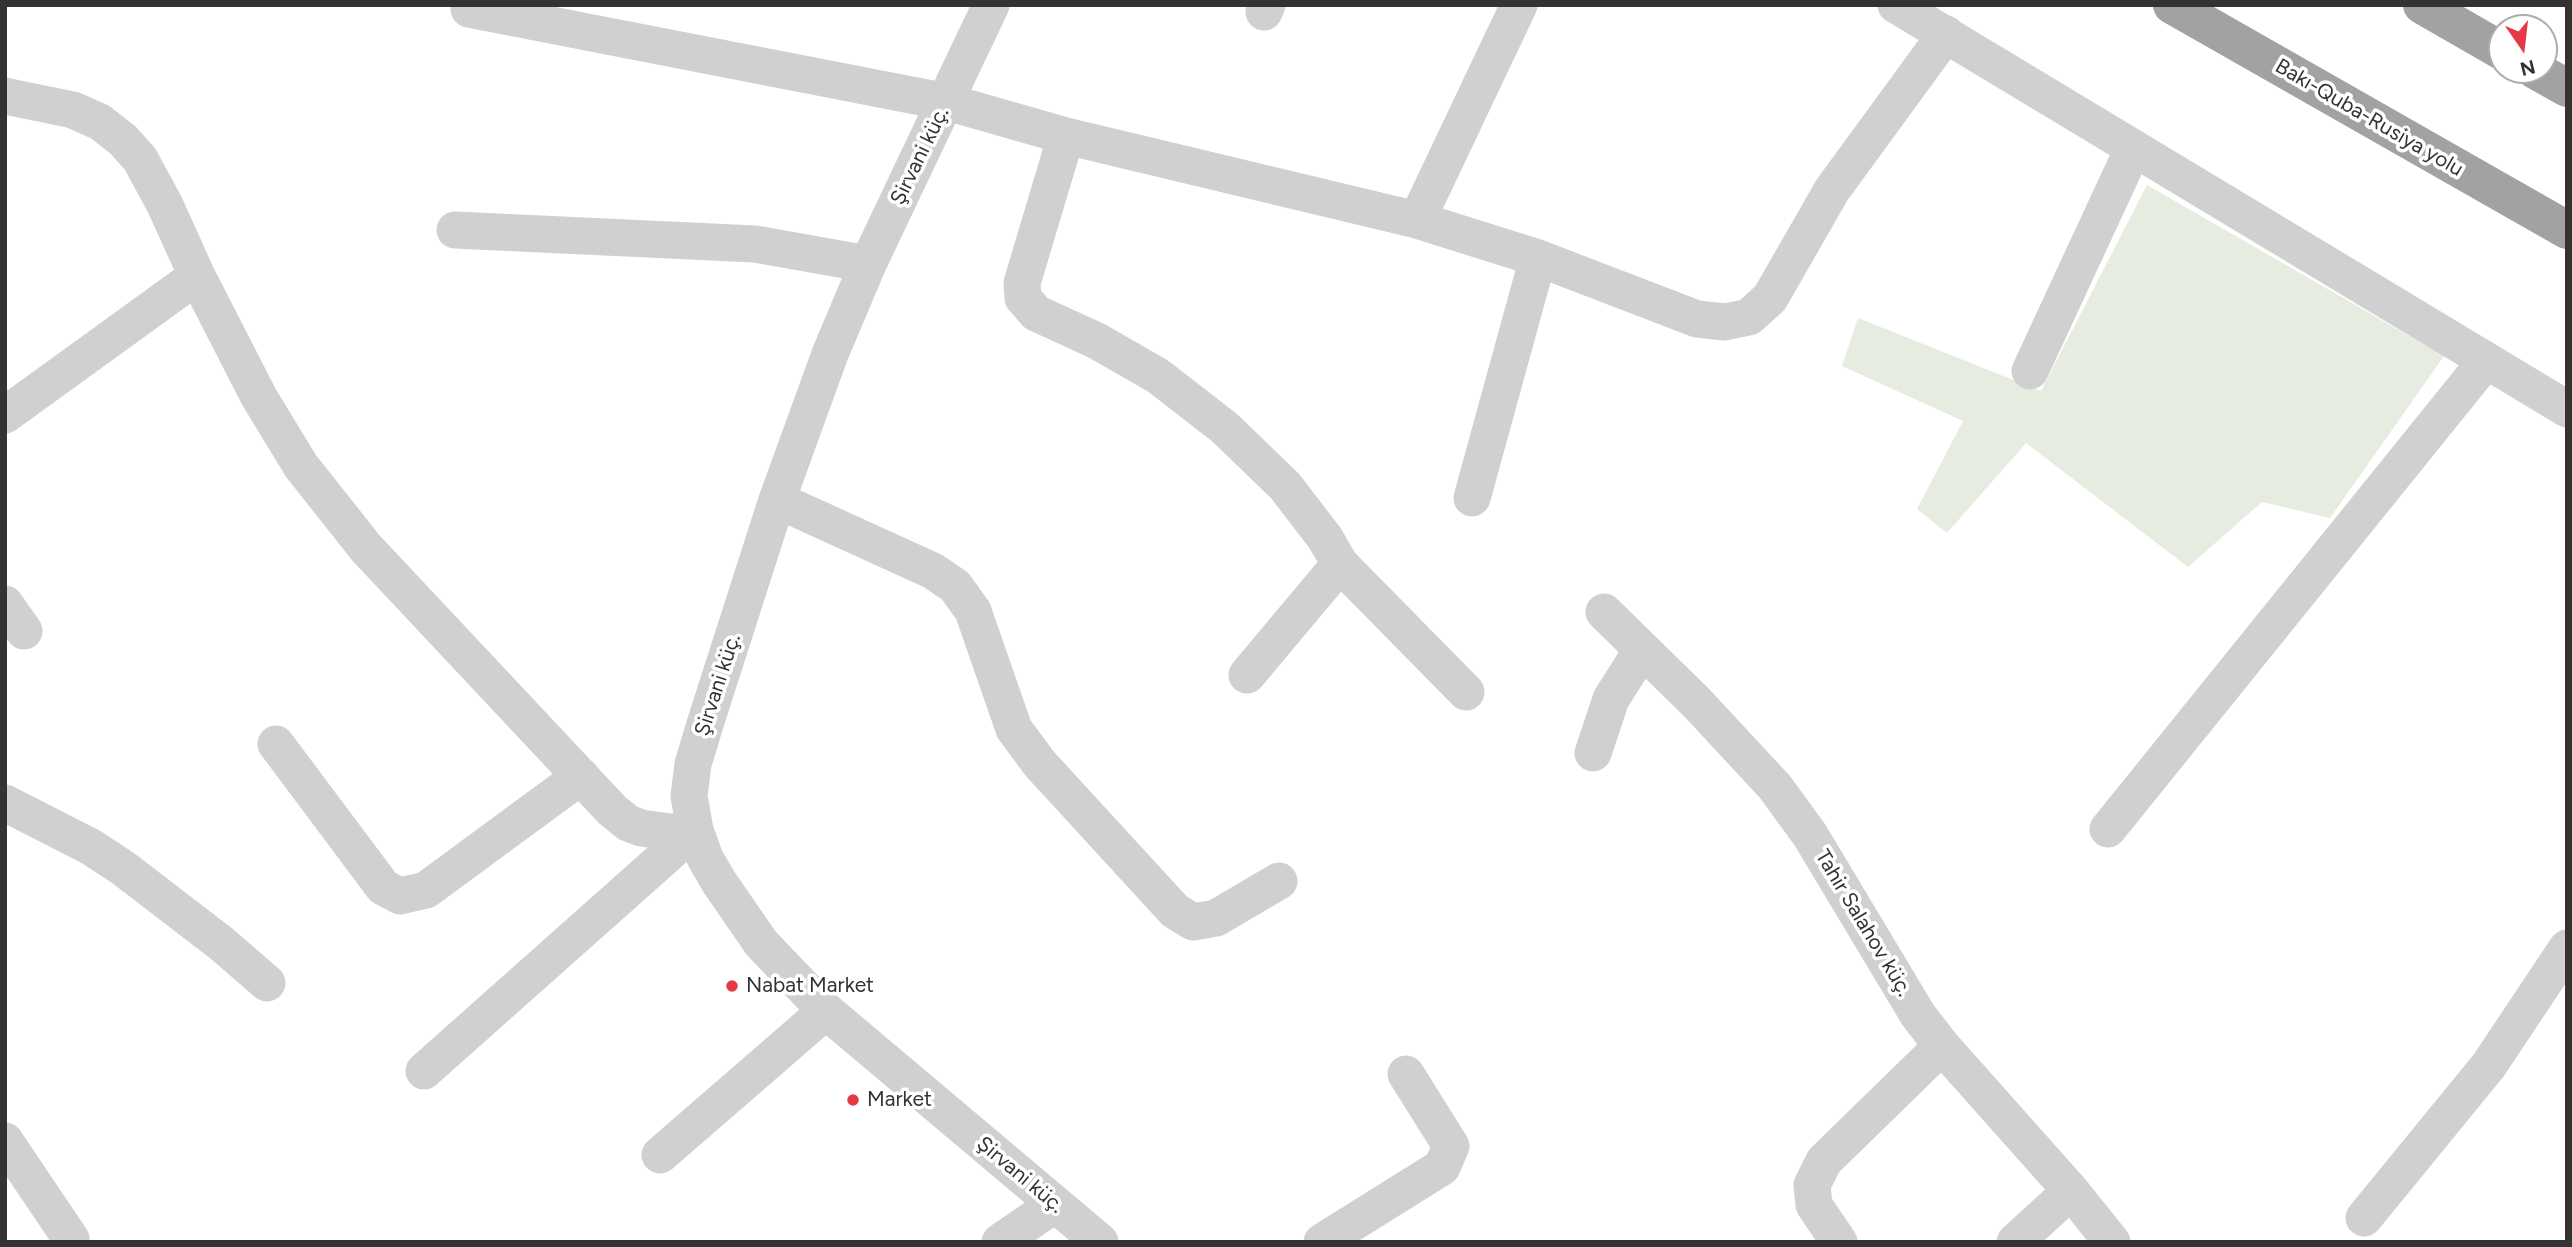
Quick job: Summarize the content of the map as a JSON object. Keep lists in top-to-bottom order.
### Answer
{
  "streets": {
    "highway": ["Bakı-Quba-Rusiya yolu"],
    "street": ["Şirvani küç.", "Tahir Salahov küç."]
  },
  "places": ["Nabat Market", "Market"],
  "north": "bottom"
}
